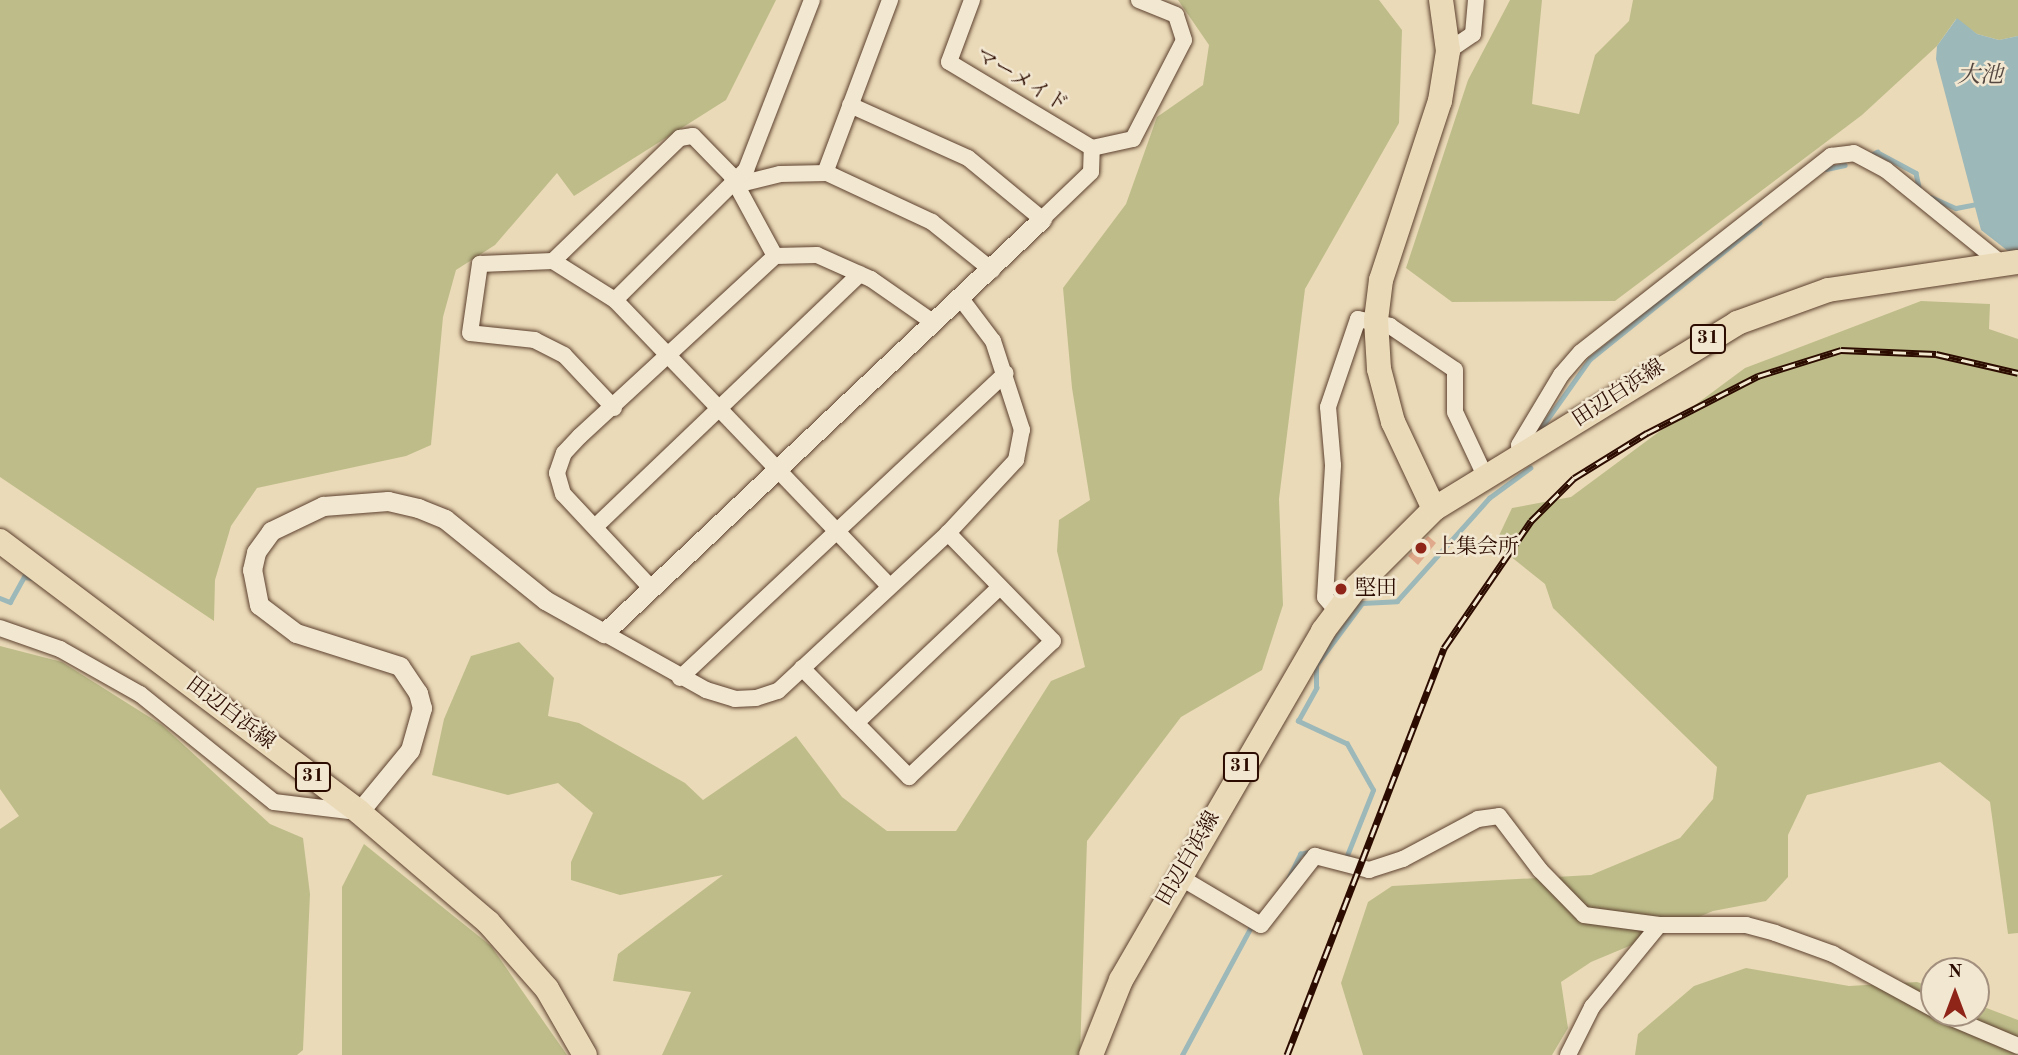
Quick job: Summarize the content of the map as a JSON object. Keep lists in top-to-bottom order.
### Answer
{
  "streets": {
    "main road": ["31", "田辺白浜線"],
    "street": ["マーメイド"]
  },
  "water": ["大池"],
  "places": ["上集会所", "堅田"],
  "north": "top"
}
